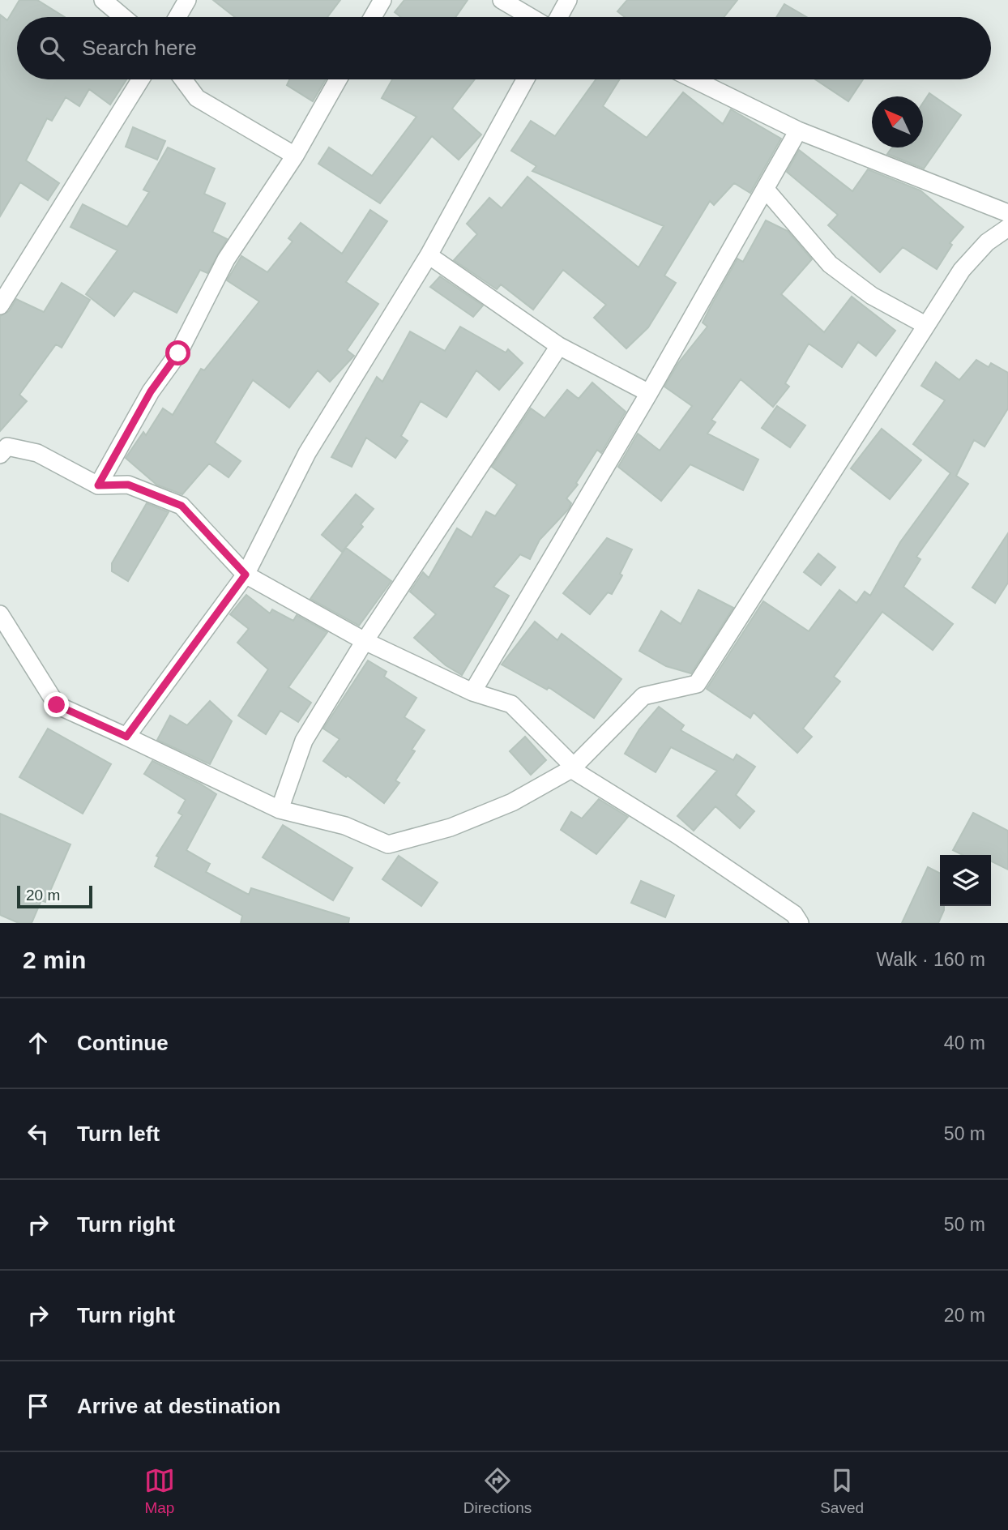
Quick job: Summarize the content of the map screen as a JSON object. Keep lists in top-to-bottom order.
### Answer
{
  "scale_bar": "20 m",
  "north": "top left",
  "page": {
    "search": "Search here",
    "scale": "20 m",
    "heading": ["2 min", "Walk · 160 m"],
    "list": [
      ["Continue", "40 m"],
      ["Turn left", "50 m"],
      ["Turn right", "50 m"],
      ["Turn right", "20 m"],
      "Arrive at destination"
    ],
    "nav": ["Map", "Directions", "Saved"]
  }
}
